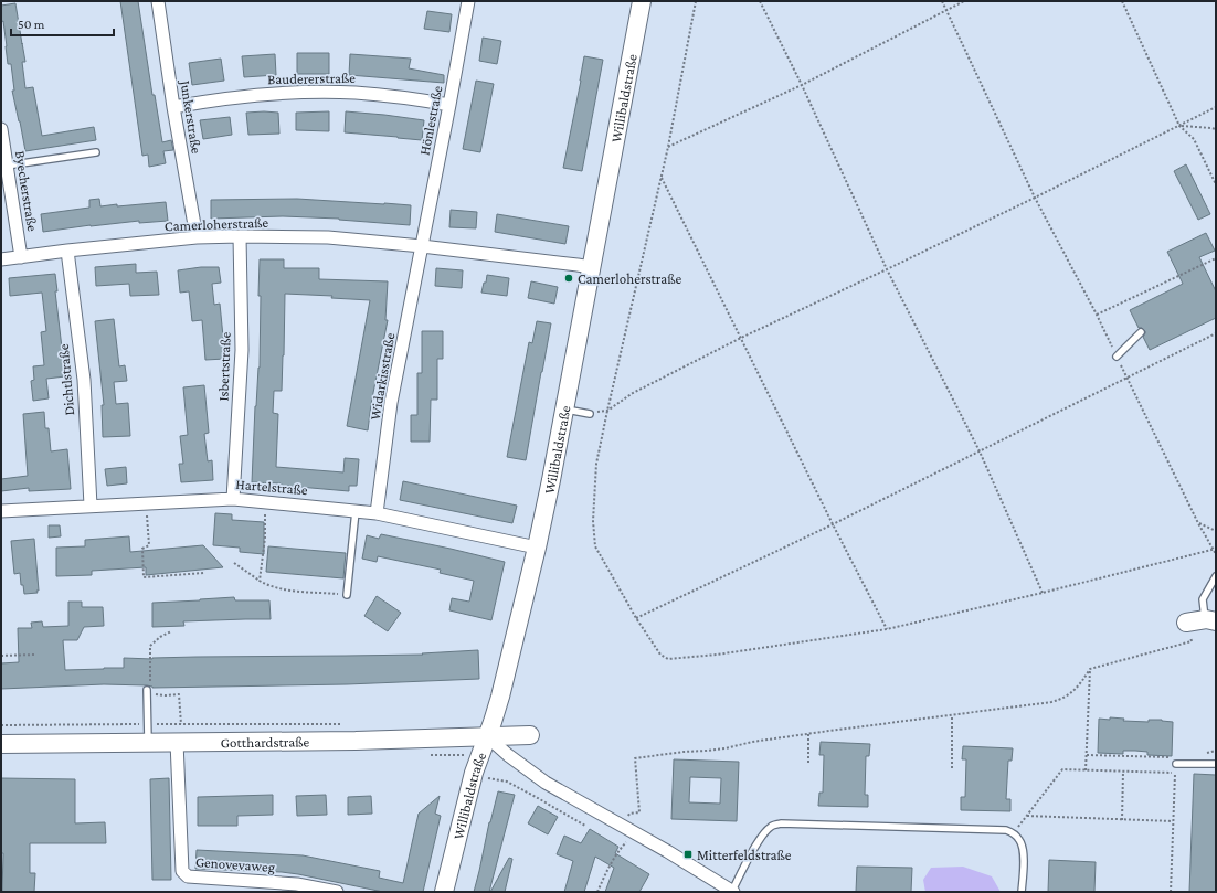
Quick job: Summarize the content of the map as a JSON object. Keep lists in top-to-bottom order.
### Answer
{
  "streets": {
    "street": [
      "Baudererstraße",
      "Willibaldstraße",
      "Junkerstraße",
      "Hönlestraße",
      "Byecherstraße",
      "Camerloherstraße",
      "Isbertstraße",
      "Widarkisstraße",
      "Dichtlstraße",
      "Hartelstraße",
      "Gotthardstraße",
      "Genovevaweg"
    ]
  },
  "crossings": [
    ["Baudererstraße", "Junkerstraße"],
    ["Baudererstraße", "Hönlestraße"],
    ["Willibaldstraße", "Camerloherstraße"],
    ["Willibaldstraße", "Hartelstraße"],
    ["Willibaldstraße", "Gotthardstraße"],
    ["Junkerstraße", "Camerloherstraße"],
    ["Hönlestraße", "Camerloherstraße"],
    ["Hönlestraße", "Widarkisstraße"],
    ["Byecherstraße", "Camerloherstraße"],
    ["Camerloherstraße", "Isbertstraße"],
    ["Camerloherstraße", "Widarkisstraße"],
    ["Camerloherstraße", "Dichtlstraße"],
    ["Isbertstraße", "Hartelstraße"],
    ["Widarkisstraße", "Hartelstraße"],
    ["Dichtlstraße", "Hartelstraße"],
    ["Gotthardstraße", "Genovevaweg"]
  ],
  "places": {
    "other": ["Camerloherstraße"],
    "transit": ["Mitterfeldstraße"]
  },
  "scale_bar": "50 m"
}
